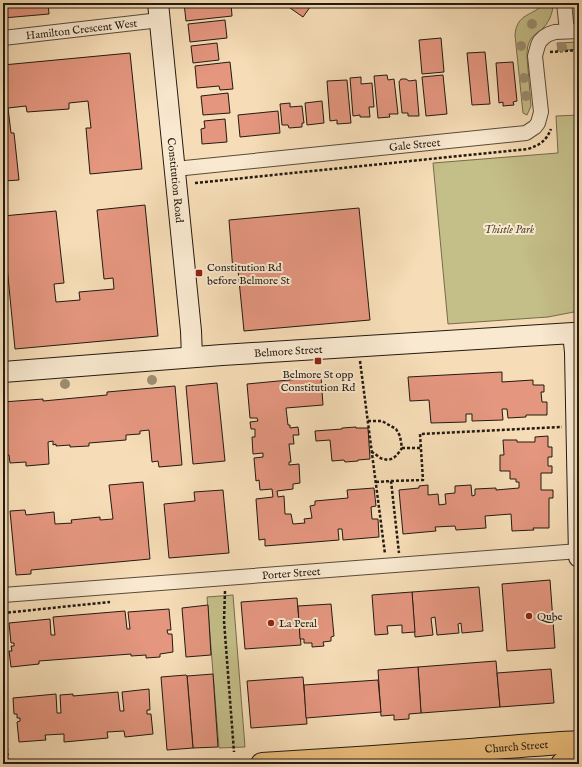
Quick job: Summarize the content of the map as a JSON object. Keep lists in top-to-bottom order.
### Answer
{
  "streets": {
    "highway": ["Church Street"],
    "main road": ["Constitution Road", "Belmore Street"],
    "street": ["Hamilton Crescent West", "Gale Street", "Porter Street"]
  },
  "crossings": [
    ["Hamilton Crescent West", "Constitution Road"],
    ["Gale Street", "Constitution Road"],
    ["Constitution Road", "Belmore Street"],
    ["Belmore Street", "Porter Street"]
  ],
  "parks": ["Thistle Park"],
  "places": {
    "transit": ["Constitution Rd before Belmore St", "Belmore St opp Constitution Rd"],
    "other": ["Qube", "La Peral"]
  }
}
